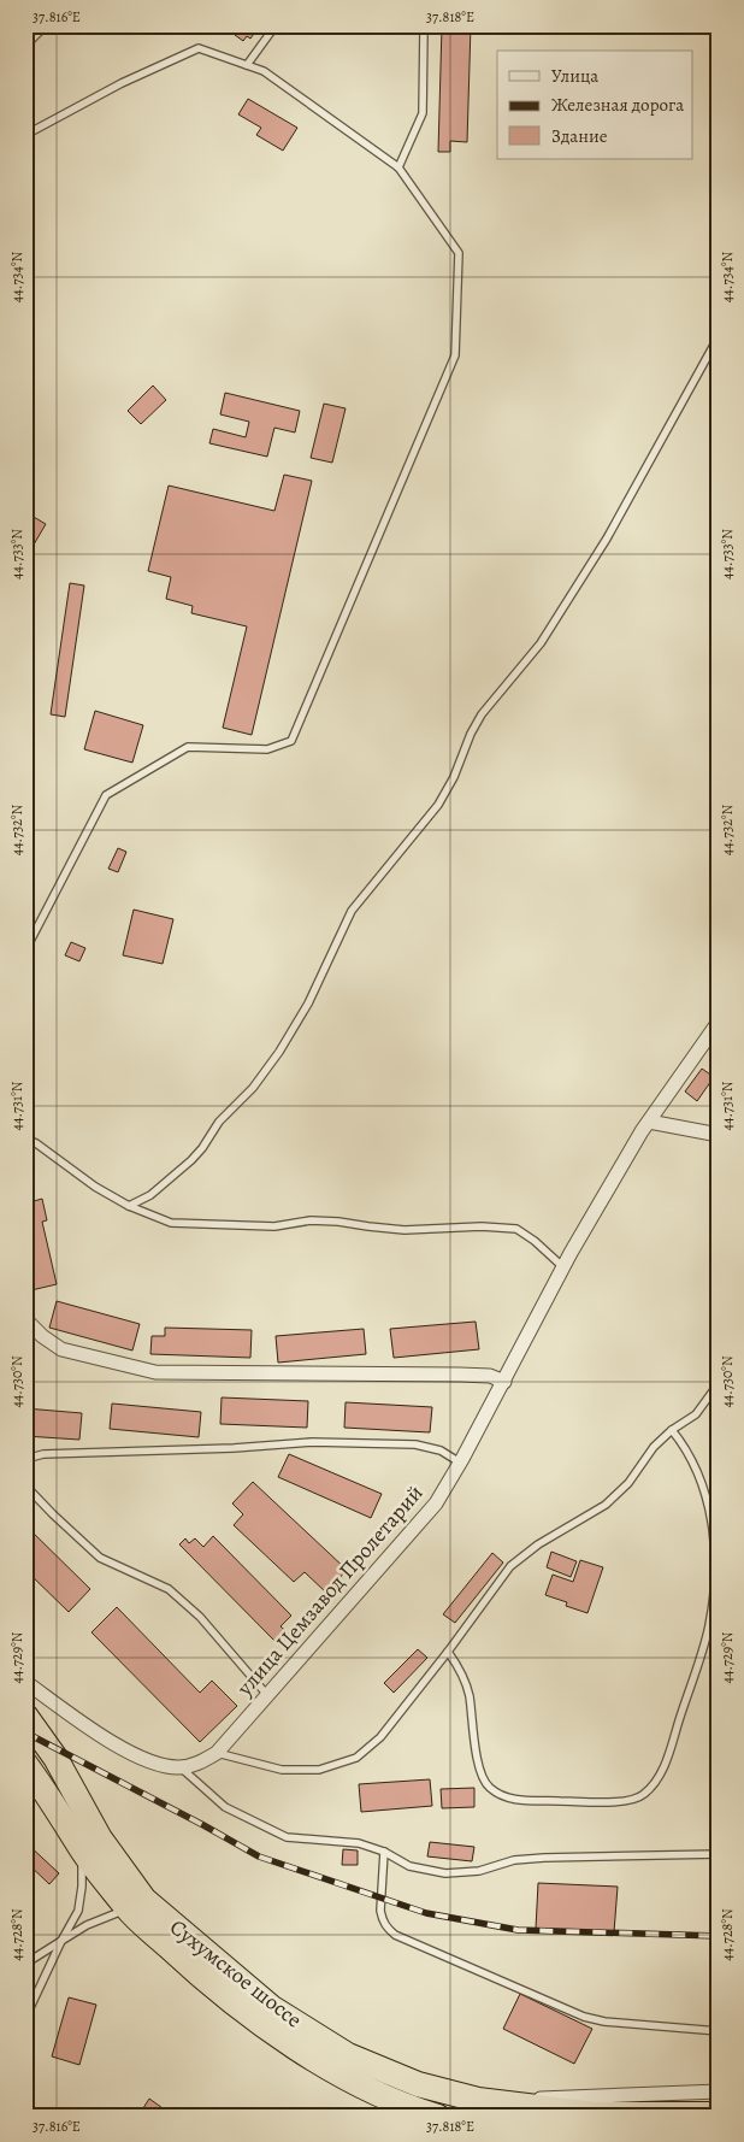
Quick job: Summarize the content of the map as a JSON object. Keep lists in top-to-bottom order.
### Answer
{
  "streets": {
    "highway": ["Сухумское шоссе"],
    "street": ["улица Цемзавод Пролетарий"]
  },
  "legend": ["Улица", "Железная дорога", "Здание"],
  "coordinates": [
    "37.816°E",
    "37.818°E",
    "44.734°N",
    "44.733°N",
    "44.732°N",
    "44.731°N",
    "44.730°N",
    "44.729°N",
    "44.728°N"
  ]
}
